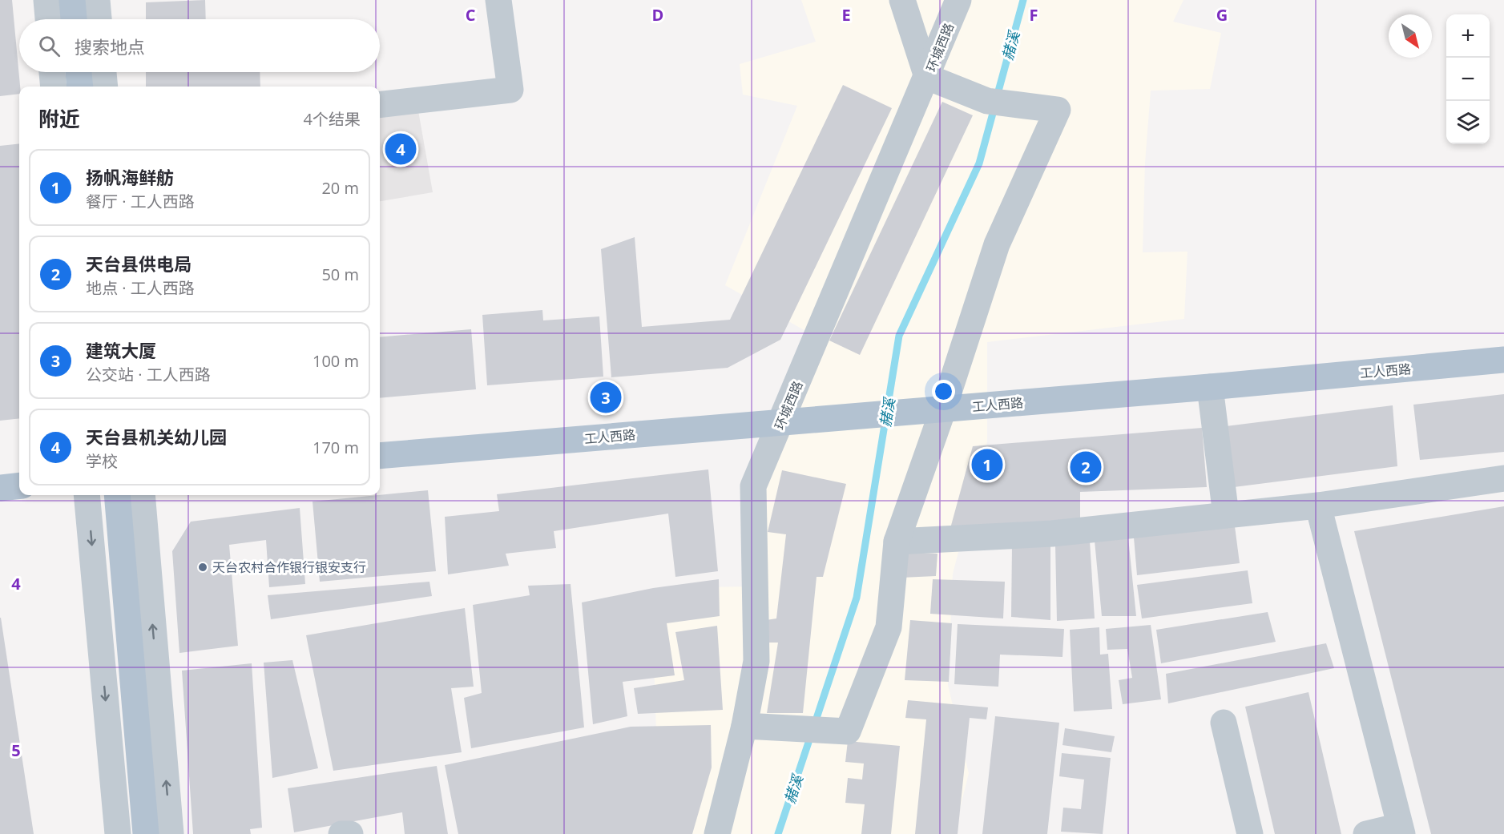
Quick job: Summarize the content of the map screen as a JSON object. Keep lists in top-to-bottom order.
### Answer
{
  "streets": {
    "main road": ["工人西路"],
    "street": ["环城西路"]
  },
  "crossings": [
    ["环城西路", "工人西路"]
  ],
  "water": ["赭溪"],
  "places": ["天台农村合作银行银安支行"],
  "north": "bottom right",
  "page": {
    "map_buttons": ["+", "−"],
    "search": "搜索地点",
    "heading": ["附近", "4个结果"],
    "pins": [
      "4",
      "3",
      "1",
      "2"
    ],
    "list": [
      {
        "mark": "1",
        "name": "扬帆海鲜舫",
        "note": "餐厅 · 工人西路",
        "value": "20 m"
      },
      {
        "mark": "2",
        "name": "天台县供电局",
        "note": "地点 · 工人西路",
        "value": "50 m"
      },
      {
        "mark": "3",
        "name": "建筑大厦",
        "note": "公交站 · 工人西路",
        "value": "100 m"
      },
      {
        "mark": "4",
        "name": "天台县机关幼儿园",
        "note": "学校",
        "value": "170 m"
      }
    ]
  },
  "grid": {
    "columns": [
      "C",
      "D",
      "E",
      "F",
      "G"
    ],
    "rows": ["4", "5"]
  }
}
